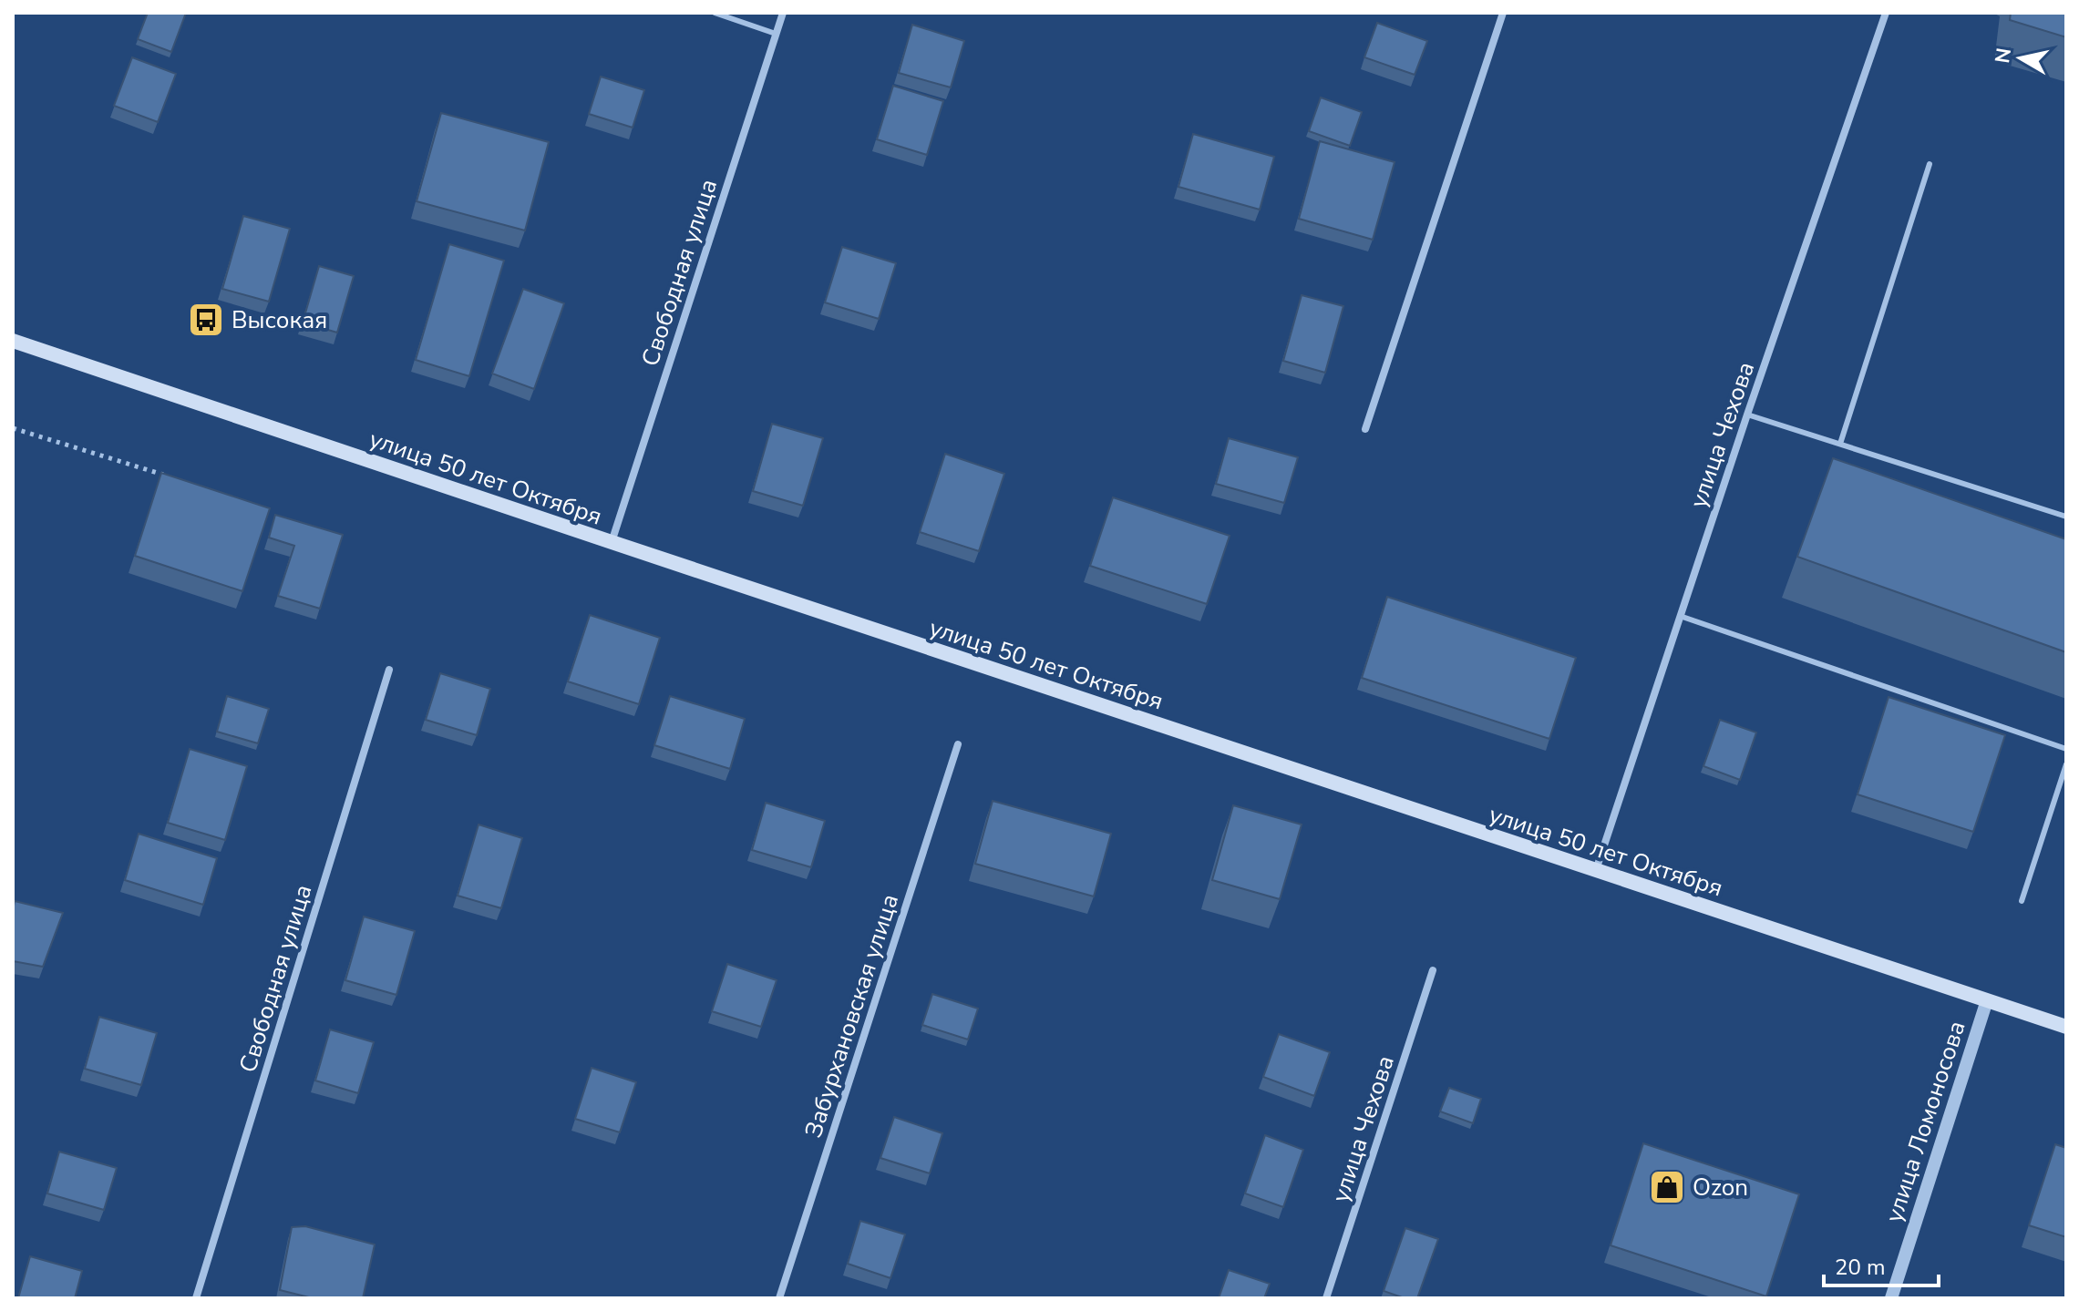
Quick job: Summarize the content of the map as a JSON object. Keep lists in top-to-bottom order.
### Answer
{
  "streets": {
    "main road": ["улица 50 лет Октября"],
    "street": [
      "Свободная улица",
      "улица Чехова",
      "Забурхановская улица",
      "улица Ломоносова"
    ]
  },
  "crossings": [
    ["Свободная улица", "улица 50 лет Октября"],
    ["улица Чехова", "улица 50 лет Октября"],
    ["улица 50 лет Октября", "улица Ломоносова"]
  ],
  "places": {
    "bus stop": ["Высокая"],
    "shop": ["Ozon"]
  },
  "scale_bar": "20 m",
  "north": "left"
}
